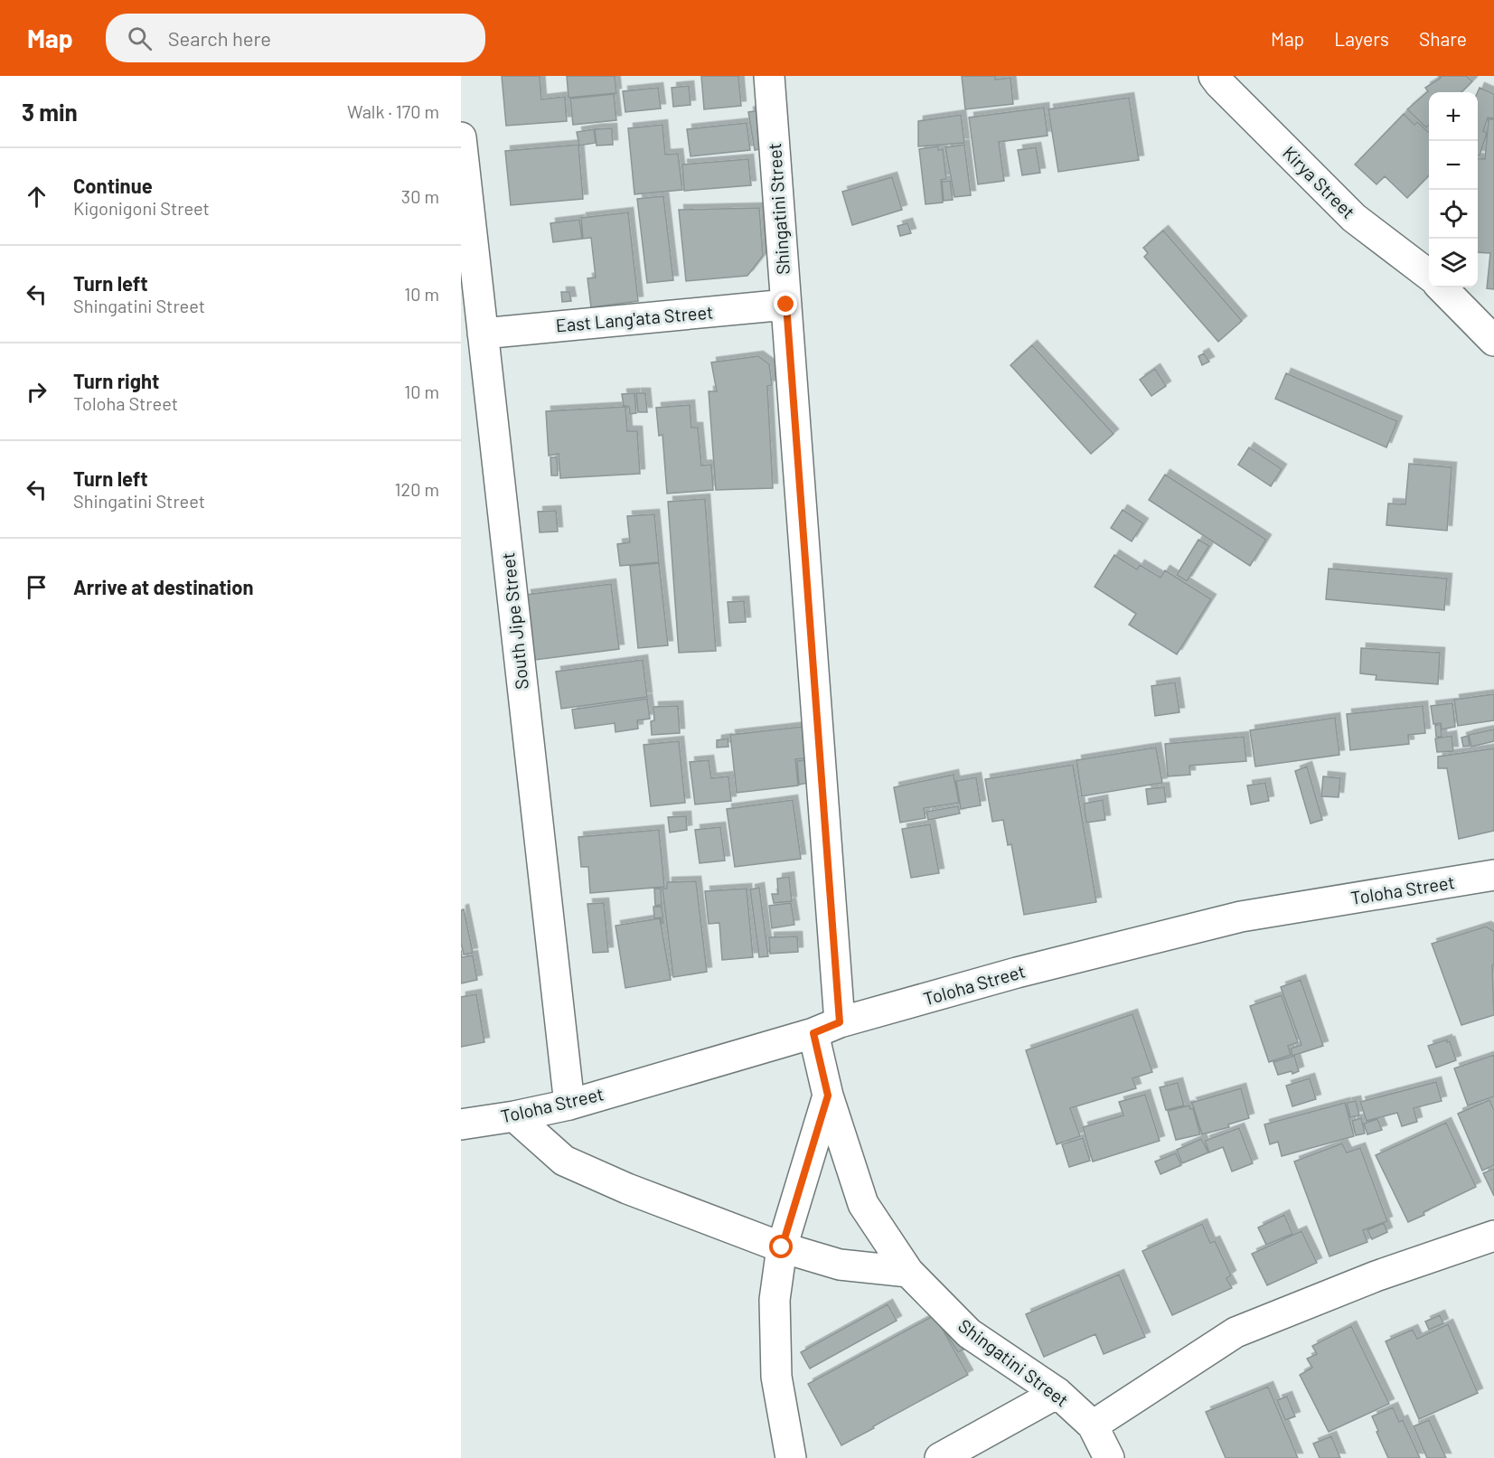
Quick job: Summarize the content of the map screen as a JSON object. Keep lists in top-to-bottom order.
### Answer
{
  "streets": {
    "street": [
      "Kirya Street",
      "Shingatini Street",
      "East Lang'ata Street",
      "South Jipe Street",
      "Toloha Street"
    ]
  },
  "crossings": [
    ["Shingatini Street", "East Lang'ata Street"],
    ["Shingatini Street", "Toloha Street"],
    ["East Lang'ata Street", "South Jipe Street"],
    ["South Jipe Street", "Toloha Street"]
  ],
  "page": {
    "header": "Map",
    "search": "Search here",
    "nav": ["Map", "Layers", "Share"],
    "heading": ["3 min", "Walk · 170 m"],
    "map_buttons": ["+", "−"],
    "list": [
      ["Continue", "Kigonigoni Street", "30 m"],
      ["Turn left", "Shingatini Street", "10 m"],
      ["Turn right", "Toloha Street", "10 m"],
      ["Turn left", "Shingatini Street", "120 m"],
      "Arrive at destination"
    ]
  }
}
